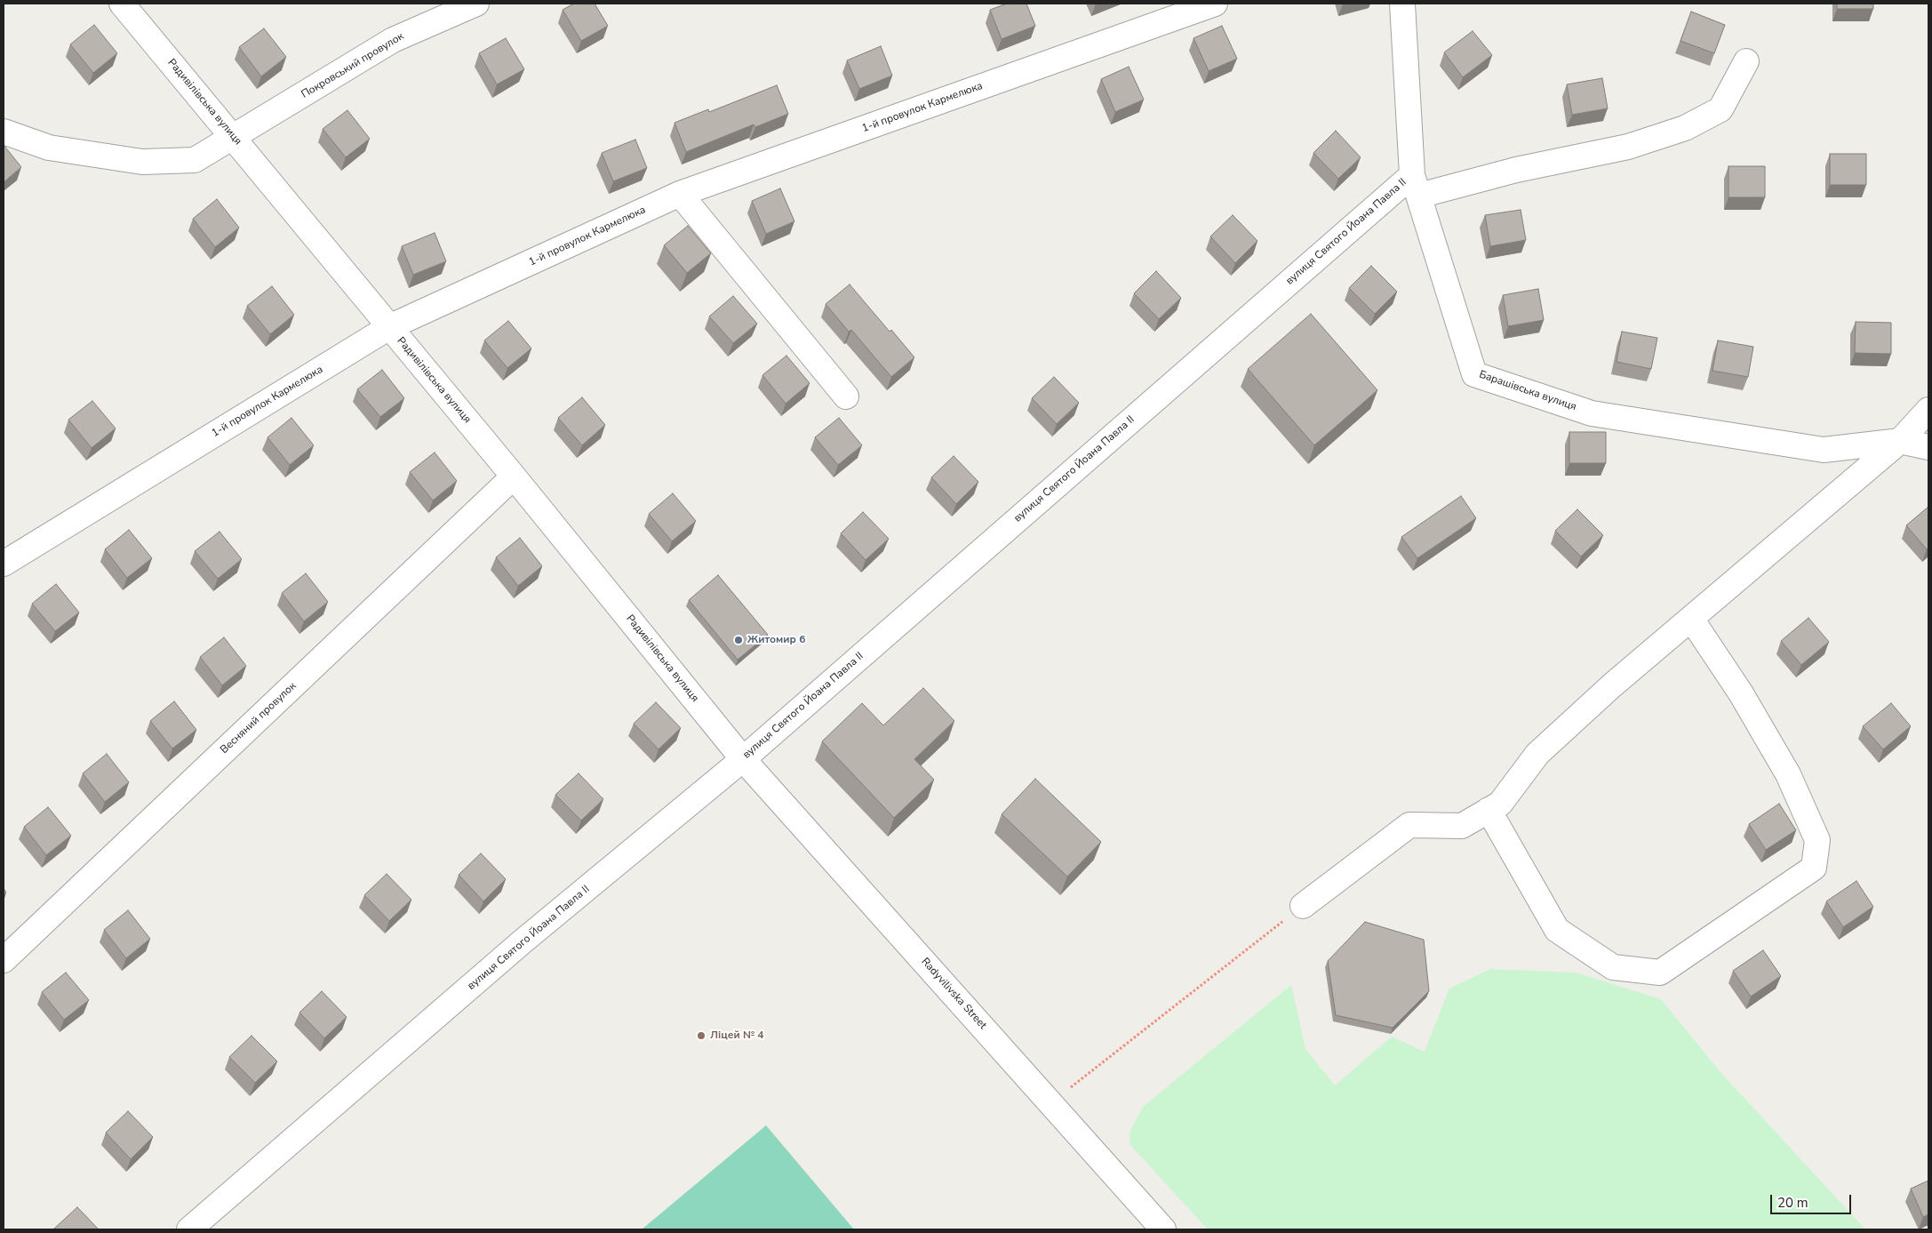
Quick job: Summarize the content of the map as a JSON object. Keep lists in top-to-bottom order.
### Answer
{
  "streets": {
    "street": [
      "Покровський провулок",
      "Радивілівська вулиця",
      "1-й провулок Кармелюка",
      "вулиця Святого Йоана Павла II",
      "Барашівська вулиця",
      "Весняний провулок",
      "Radyvilivska Street"
    ]
  },
  "crossings": [
    ["Покровський провулок", "Радивілівська вулиця"],
    ["Радивілівська вулиця", "1-й провулок Кармелюка"],
    ["Радивілівська вулиця", "вулиця Святого Йоана Павла II"],
    ["Радивілівська вулиця", "Весняний провулок"],
    ["Радивілівська вулиця", "Radyvilivska Street"],
    ["вулиця Святого Йоана Павла II", "Барашівська вулиця"],
    ["вулиця Святого Йоана Павла II", "Radyvilivska Street"]
  ],
  "places": ["Житомир 6", "Ліцей № 4"],
  "scale_bar": "20 m"
}
